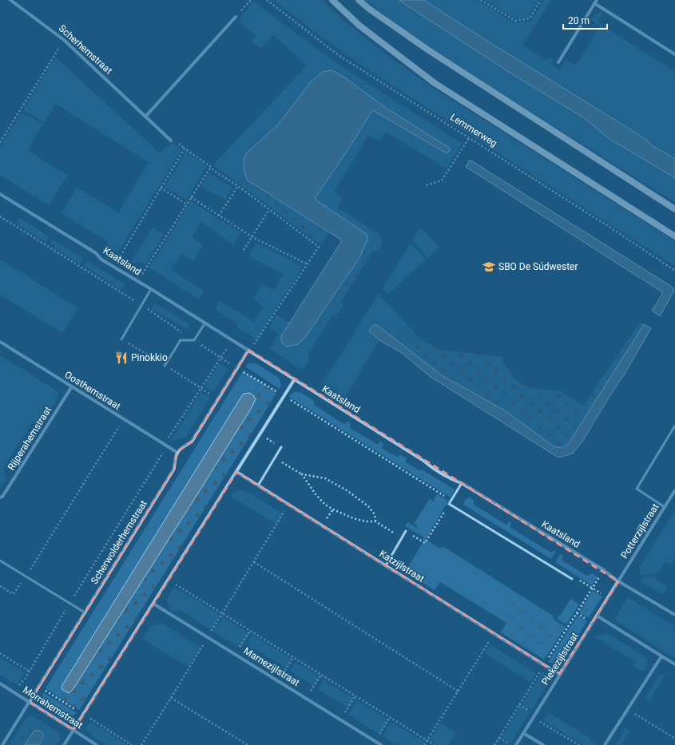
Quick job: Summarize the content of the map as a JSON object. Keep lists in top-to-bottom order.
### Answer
{
  "streets": {
    "main road": ["Lemmerweg"],
    "street": [
      "Scherhemstraat",
      "Kaatsland",
      "Oosthemstraat",
      "Rijperahemstraat",
      "Potterzijlstraat",
      "Scherwolderhemstraat",
      "Katzijlstraat",
      "Piekezijlstraat",
      "Marnezijlstraat",
      "Morrahemstraat"
    ]
  },
  "crossings": [
    ["Kaatsland", "Potterzijlstraat"],
    ["Kaatsland", "Piekezijlstraat"],
    ["Oosthemstraat", "Rijperahemstraat"],
    ["Oosthemstraat", "Scherwolderhemstraat"],
    ["Potterzijlstraat", "Piekezijlstraat"],
    ["Scherwolderhemstraat", "Morrahemstraat"],
    ["Katzijlstraat", "Piekezijlstraat"]
  ],
  "places": {
    "school or university": ["SBO De Súdwester"],
    "restaurant": ["Pinokkio"]
  },
  "scale_bar": "20 m"
}
